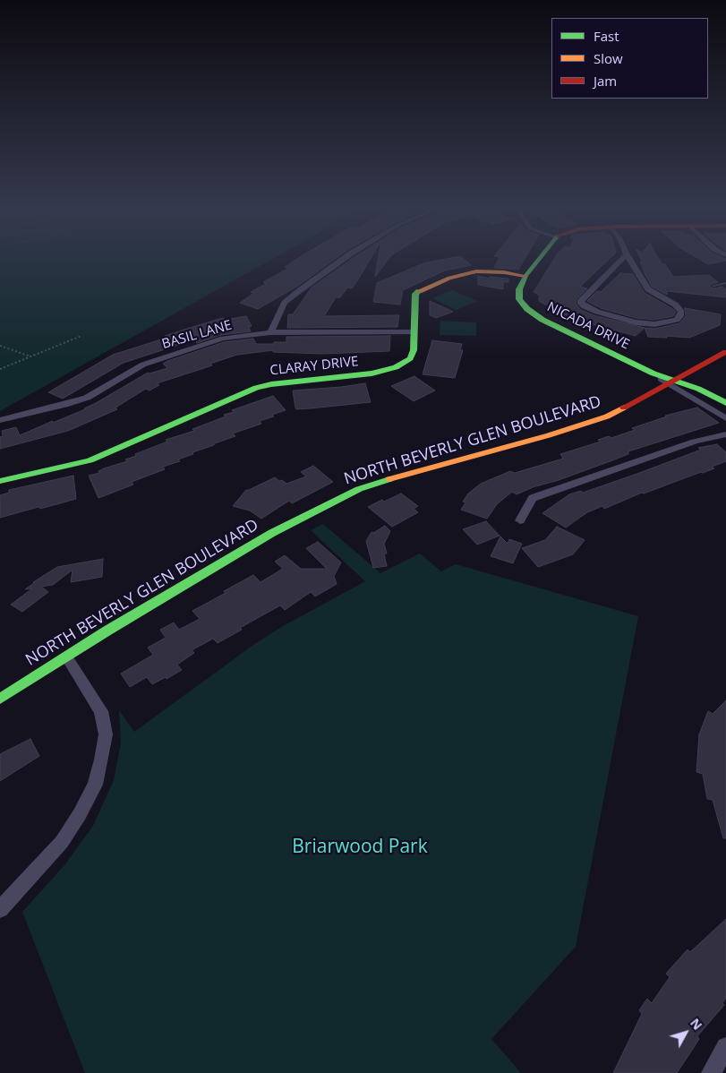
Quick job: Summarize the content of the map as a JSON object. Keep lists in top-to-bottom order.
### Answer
{
  "streets": {
    "street": [
      "NICADA DRIVE",
      "BASIL LANE",
      "CLARAY DRIVE",
      "NORTH BEVERLY GLEN BOULEVARD"
    ]
  },
  "crossings": [
    ["NICADA DRIVE", "CLARAY DRIVE"],
    ["NICADA DRIVE", "NORTH BEVERLY GLEN BOULEVARD"],
    ["BASIL LANE", "CLARAY DRIVE"]
  ],
  "parks": ["Briarwood Park"],
  "legend": ["Fast", "Slow", "Jam"],
  "north": "top right"
}
